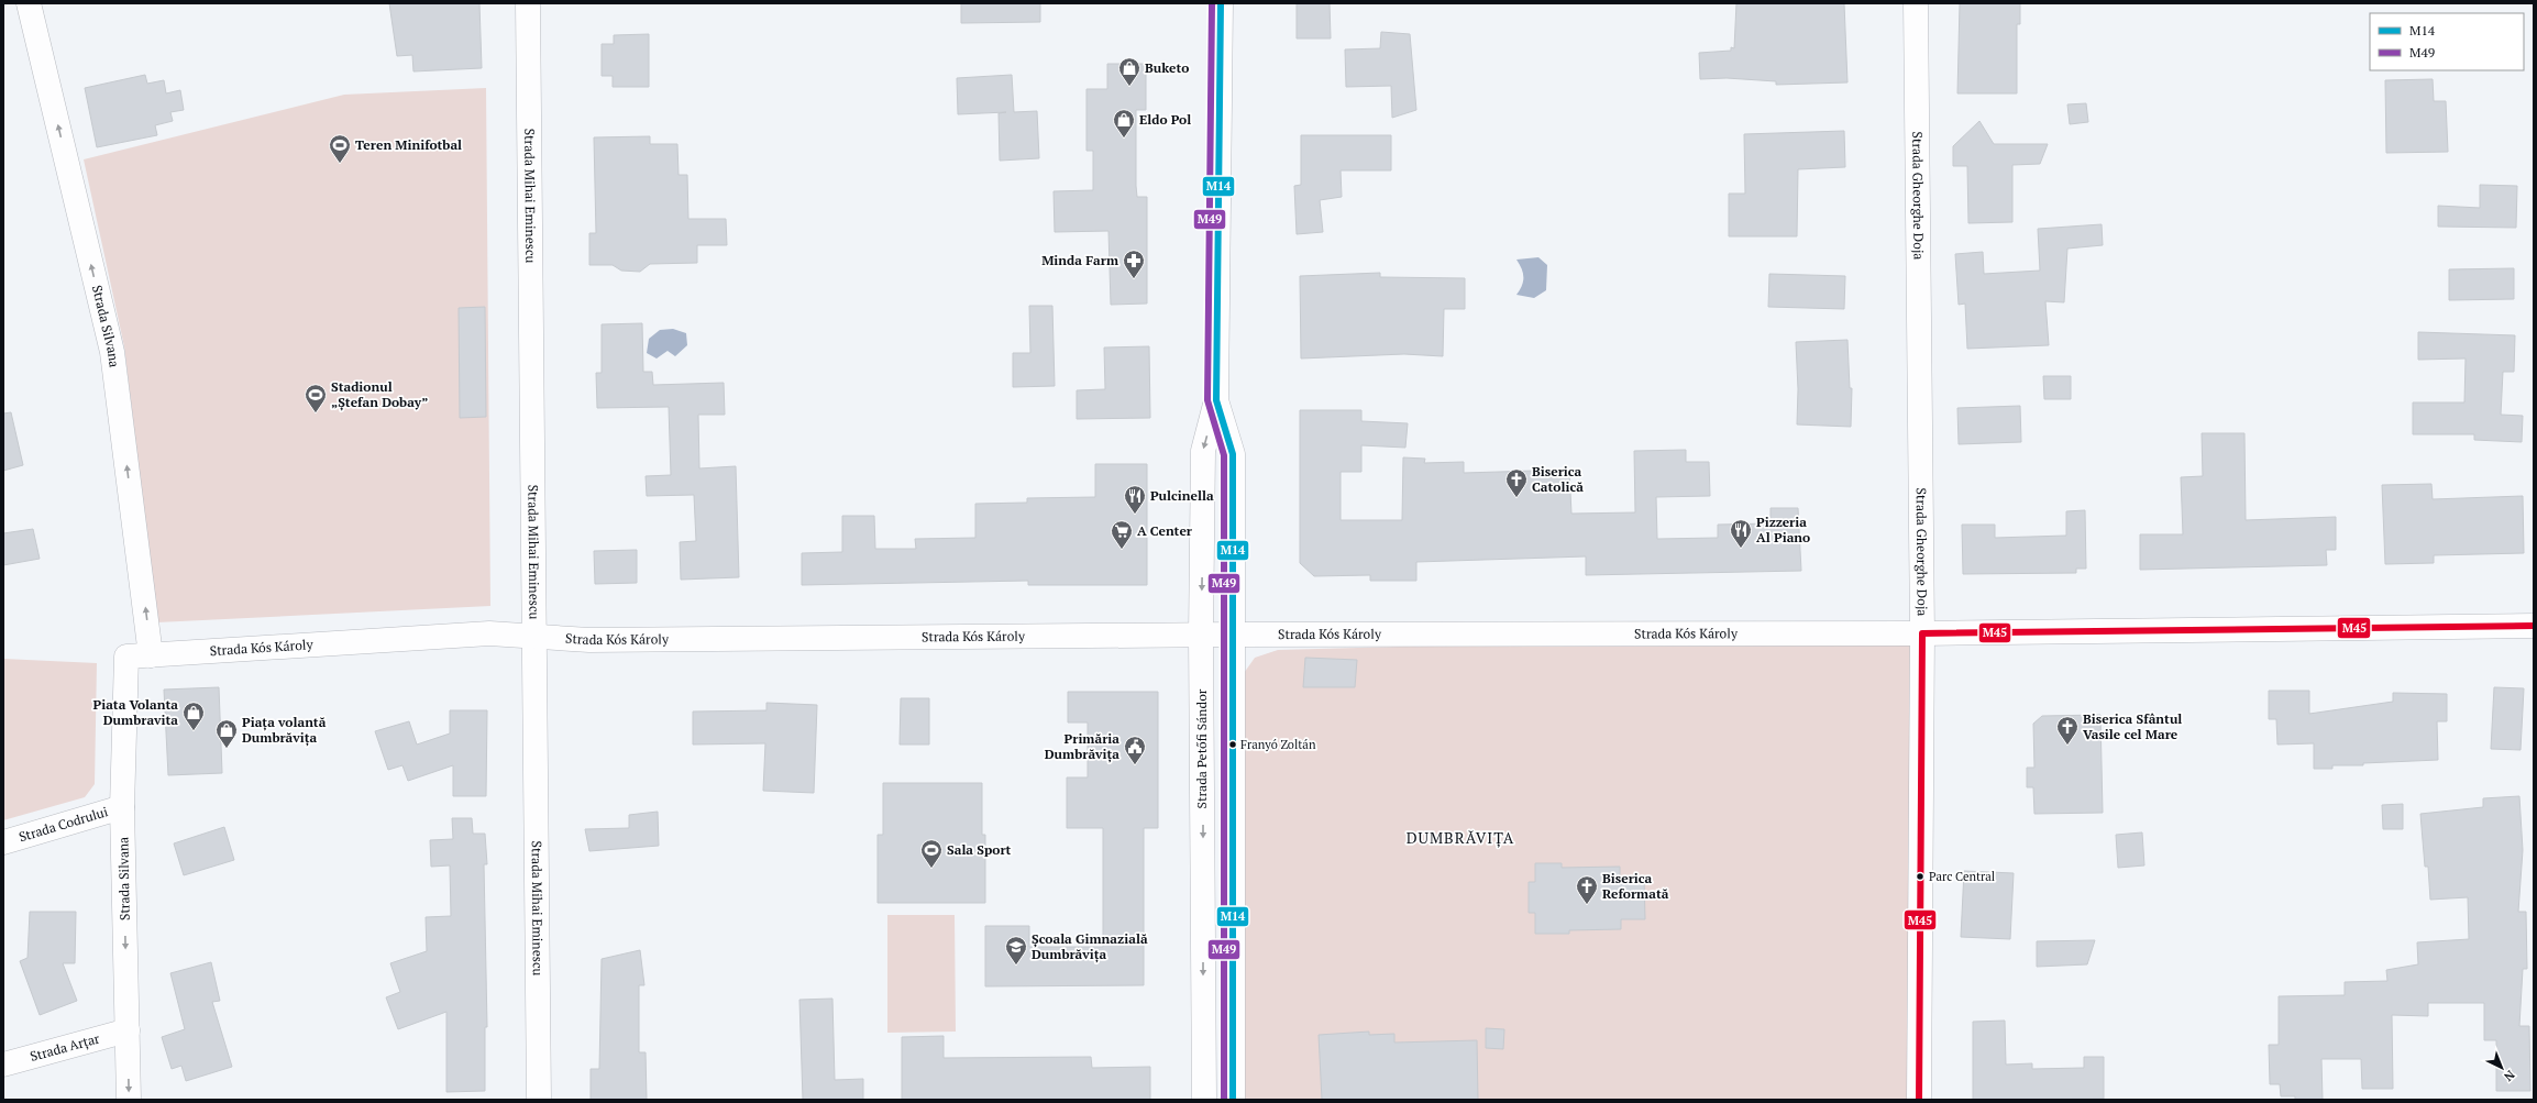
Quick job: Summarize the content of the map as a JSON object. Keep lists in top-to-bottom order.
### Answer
{
  "streets": {
    "street": [
      "Strada Mihai Eminescu",
      "Strada Gheorghe Doja",
      "Strada Silvana",
      "Strada Kós Károly",
      "Strada Petőfi Sándor",
      "Strada Codrului",
      "Strada Arțar"
    ]
  },
  "crossings": [
    ["Strada Mihai Eminescu", "Strada Kós Károly"],
    ["Strada Gheorghe Doja", "Strada Kós Károly"],
    ["Strada Silvana", "Strada Kós Károly"],
    ["Strada Silvana", "Strada Codrului"],
    ["Strada Silvana", "Strada Arțar"],
    ["Strada Kós Károly", "Strada Petőfi Sándor"]
  ],
  "districts": ["DUMBRĂVIȚA"],
  "places": {
    "shop": [
      "Buketo",
      "Eldo Pol",
      "Piata Volanta Dumbravita",
      "Piața volantă Dumbrăvița"
    ],
    "sports": ["Teren Minifotbal", "Stadionul „Ștefan Dobay”", "Sala Sport"],
    "pharmacy": ["Minda Farm"],
    "church": ["Biserica Catolică", "Biserica Sfântul Vasile cel Mare", "Biserica Reformată"],
    "restaurant": ["Pulcinella", "Pizzeria Al Piano"],
    "supermarket": ["A Center"],
    "other": ["Franyó Zoltán", "Parc Central"],
    "public building": ["Primăria Dumbrăvița"],
    "school or university": ["Școala Gimnazială Dumbrăvița"]
  },
  "lines": ["transit line M14", "transit line M49", "transit line M45"],
  "legend": ["M14", "M49"],
  "north": "bottom right"
}
